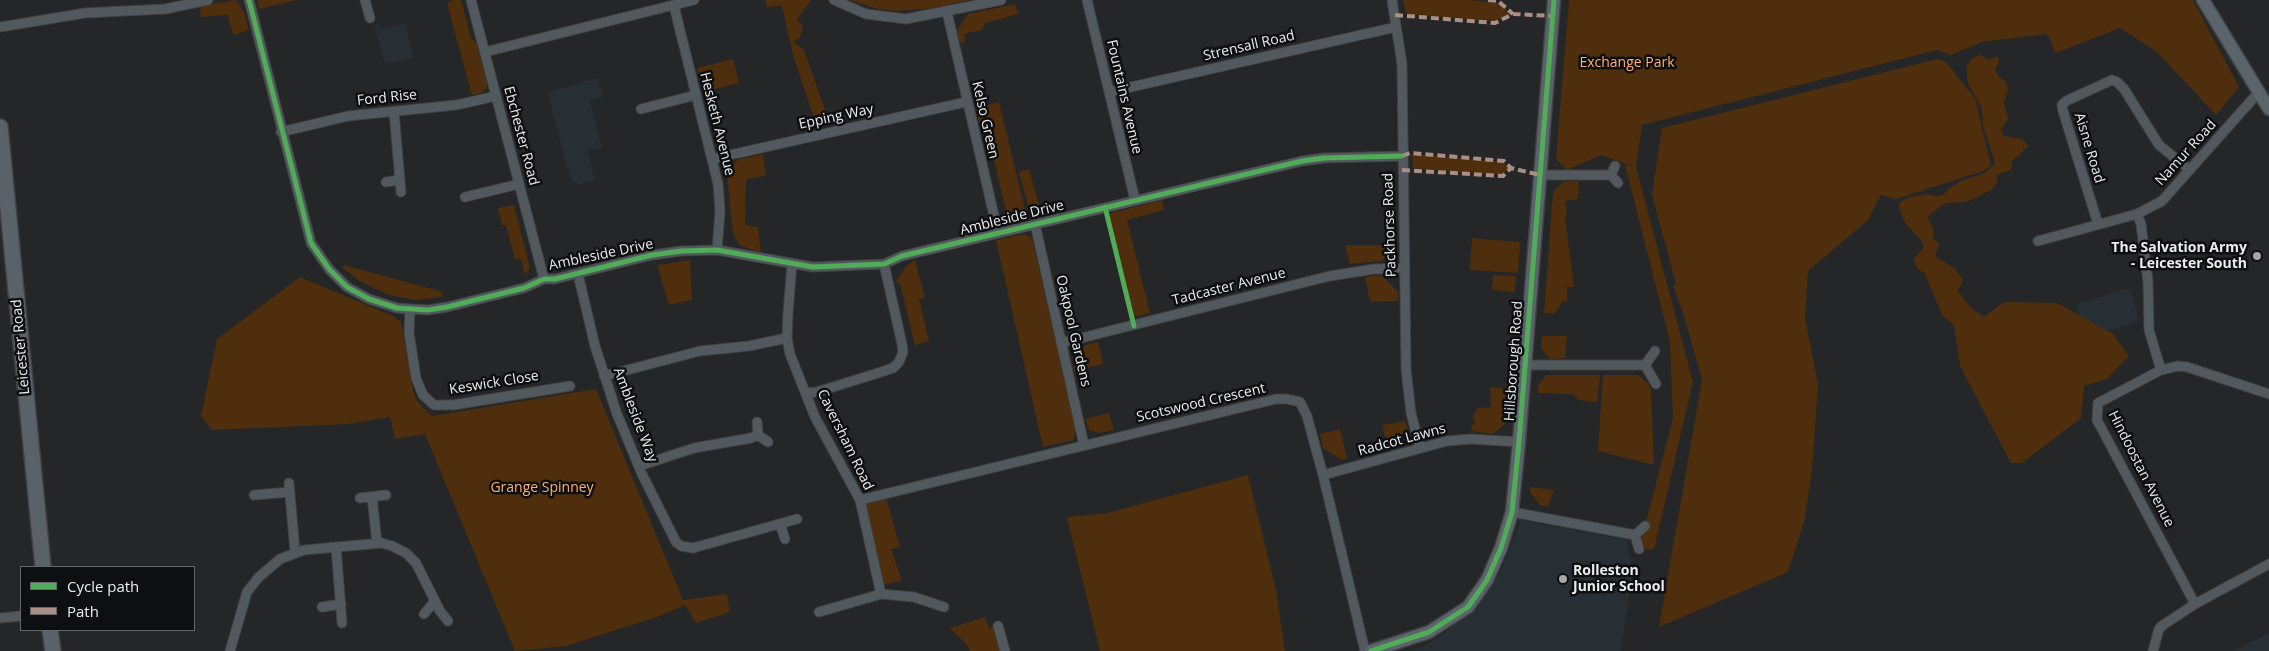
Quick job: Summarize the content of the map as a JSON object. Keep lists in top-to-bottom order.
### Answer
{
  "streets": {
    "main road": ["Leicester Road"],
    "street": [
      "Strensall Road",
      "Fountains Avenue",
      "Ford Rise",
      "Epping Way",
      "Kelso Green",
      "Hesketh Avenue",
      "Ebchester Road",
      "Aisne Road",
      "Namur Road",
      "Ambleside Drive",
      "Packhorse Road",
      "Tadcaster Avenue",
      "Oakpool Gardens",
      "Hillsborough Road",
      "Keswick Close",
      "Scotswood Crescent",
      "Ambleside Way",
      "Caversham Road",
      "Radcot Lawns",
      "Hindoostan Avenue"
    ]
  },
  "crossings": [
    ["Strensall Road", "Fountains Avenue"],
    ["Strensall Road", "Packhorse Road"],
    ["Fountains Avenue", "Ambleside Drive"],
    ["Ford Rise", "Ebchester Road"],
    ["Ford Rise", "Ambleside Drive"],
    ["Epping Way", "Kelso Green"],
    ["Epping Way", "Hesketh Avenue"],
    ["Kelso Green", "Ambleside Drive"],
    ["Hesketh Avenue", "Ambleside Drive"],
    ["Ebchester Road", "Ambleside Drive"],
    ["Aisne Road", "Namur Road"],
    ["Ambleside Drive", "Packhorse Road"],
    ["Ambleside Drive", "Oakpool Gardens"],
    ["Ambleside Drive", "Keswick Close"],
    ["Ambleside Drive", "Ambleside Way"],
    ["Ambleside Drive", "Caversham Road"],
    ["Packhorse Road", "Tadcaster Avenue"],
    ["Packhorse Road", "Radcot Lawns"],
    ["Tadcaster Avenue", "Oakpool Gardens"],
    ["Oakpool Gardens", "Scotswood Crescent"],
    ["Hillsborough Road", "Radcot Lawns"],
    ["Scotswood Crescent", "Caversham Road"],
    ["Scotswood Crescent", "Radcot Lawns"]
  ],
  "parks": ["Exchange Park", "Grange Spinney"],
  "places": ["The Salvation Army - Leicester South", "Rolleston Junior School"],
  "legend": ["Cycle path", "Path"]
}
